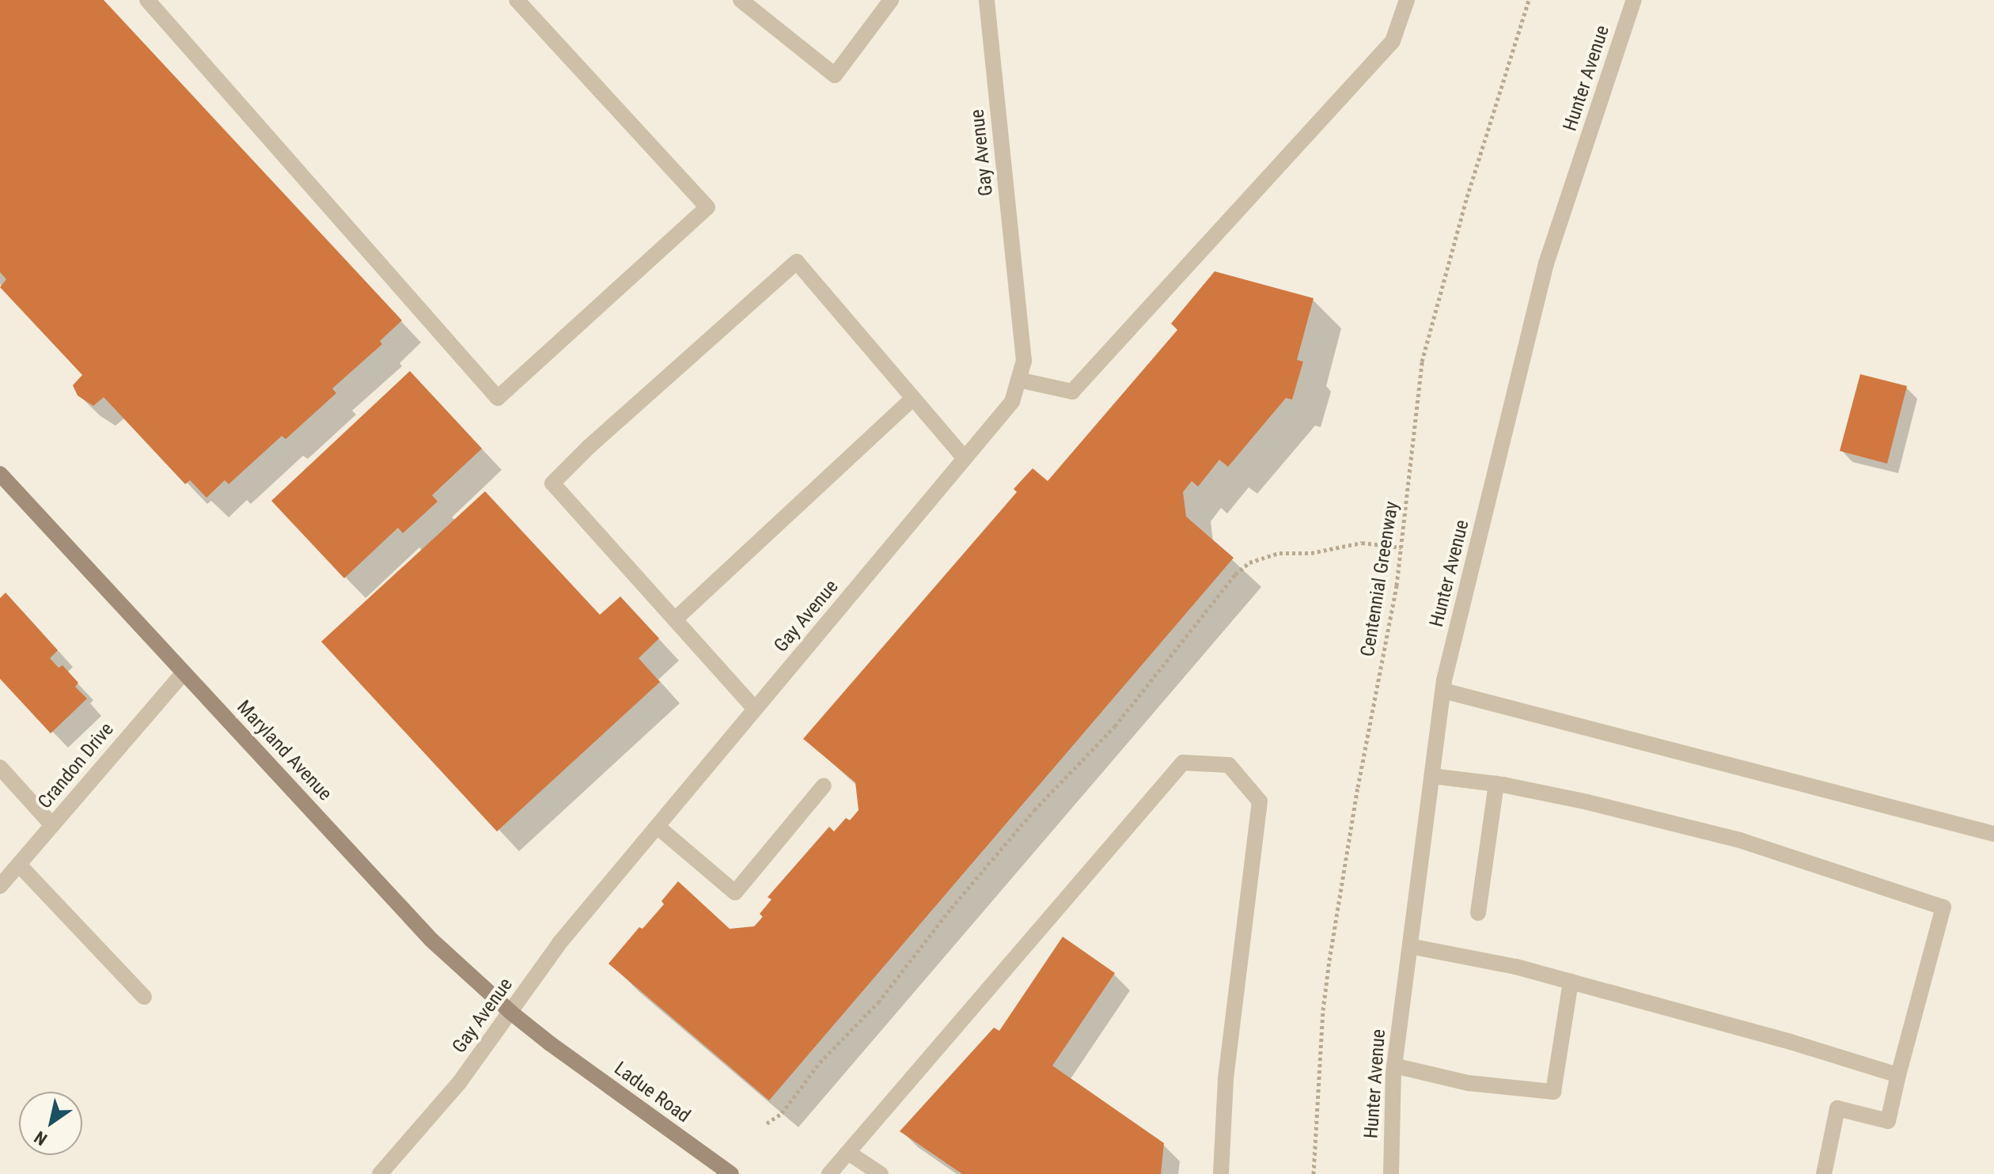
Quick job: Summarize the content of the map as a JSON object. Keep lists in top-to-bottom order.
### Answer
{
  "streets": {
    "main road": ["Maryland Avenue", "Ladue Road"],
    "street": ["Hunter Avenue", "Gay Avenue", "Crandon Drive"],
    "path": ["Centennial Greenway"]
  },
  "crossings": [
    ["Gay Avenue", "Maryland Avenue"],
    ["Maryland Avenue", "Crandon Drive"],
    ["Maryland Avenue", "Ladue Road"]
  ],
  "north": "bottom left"
}
